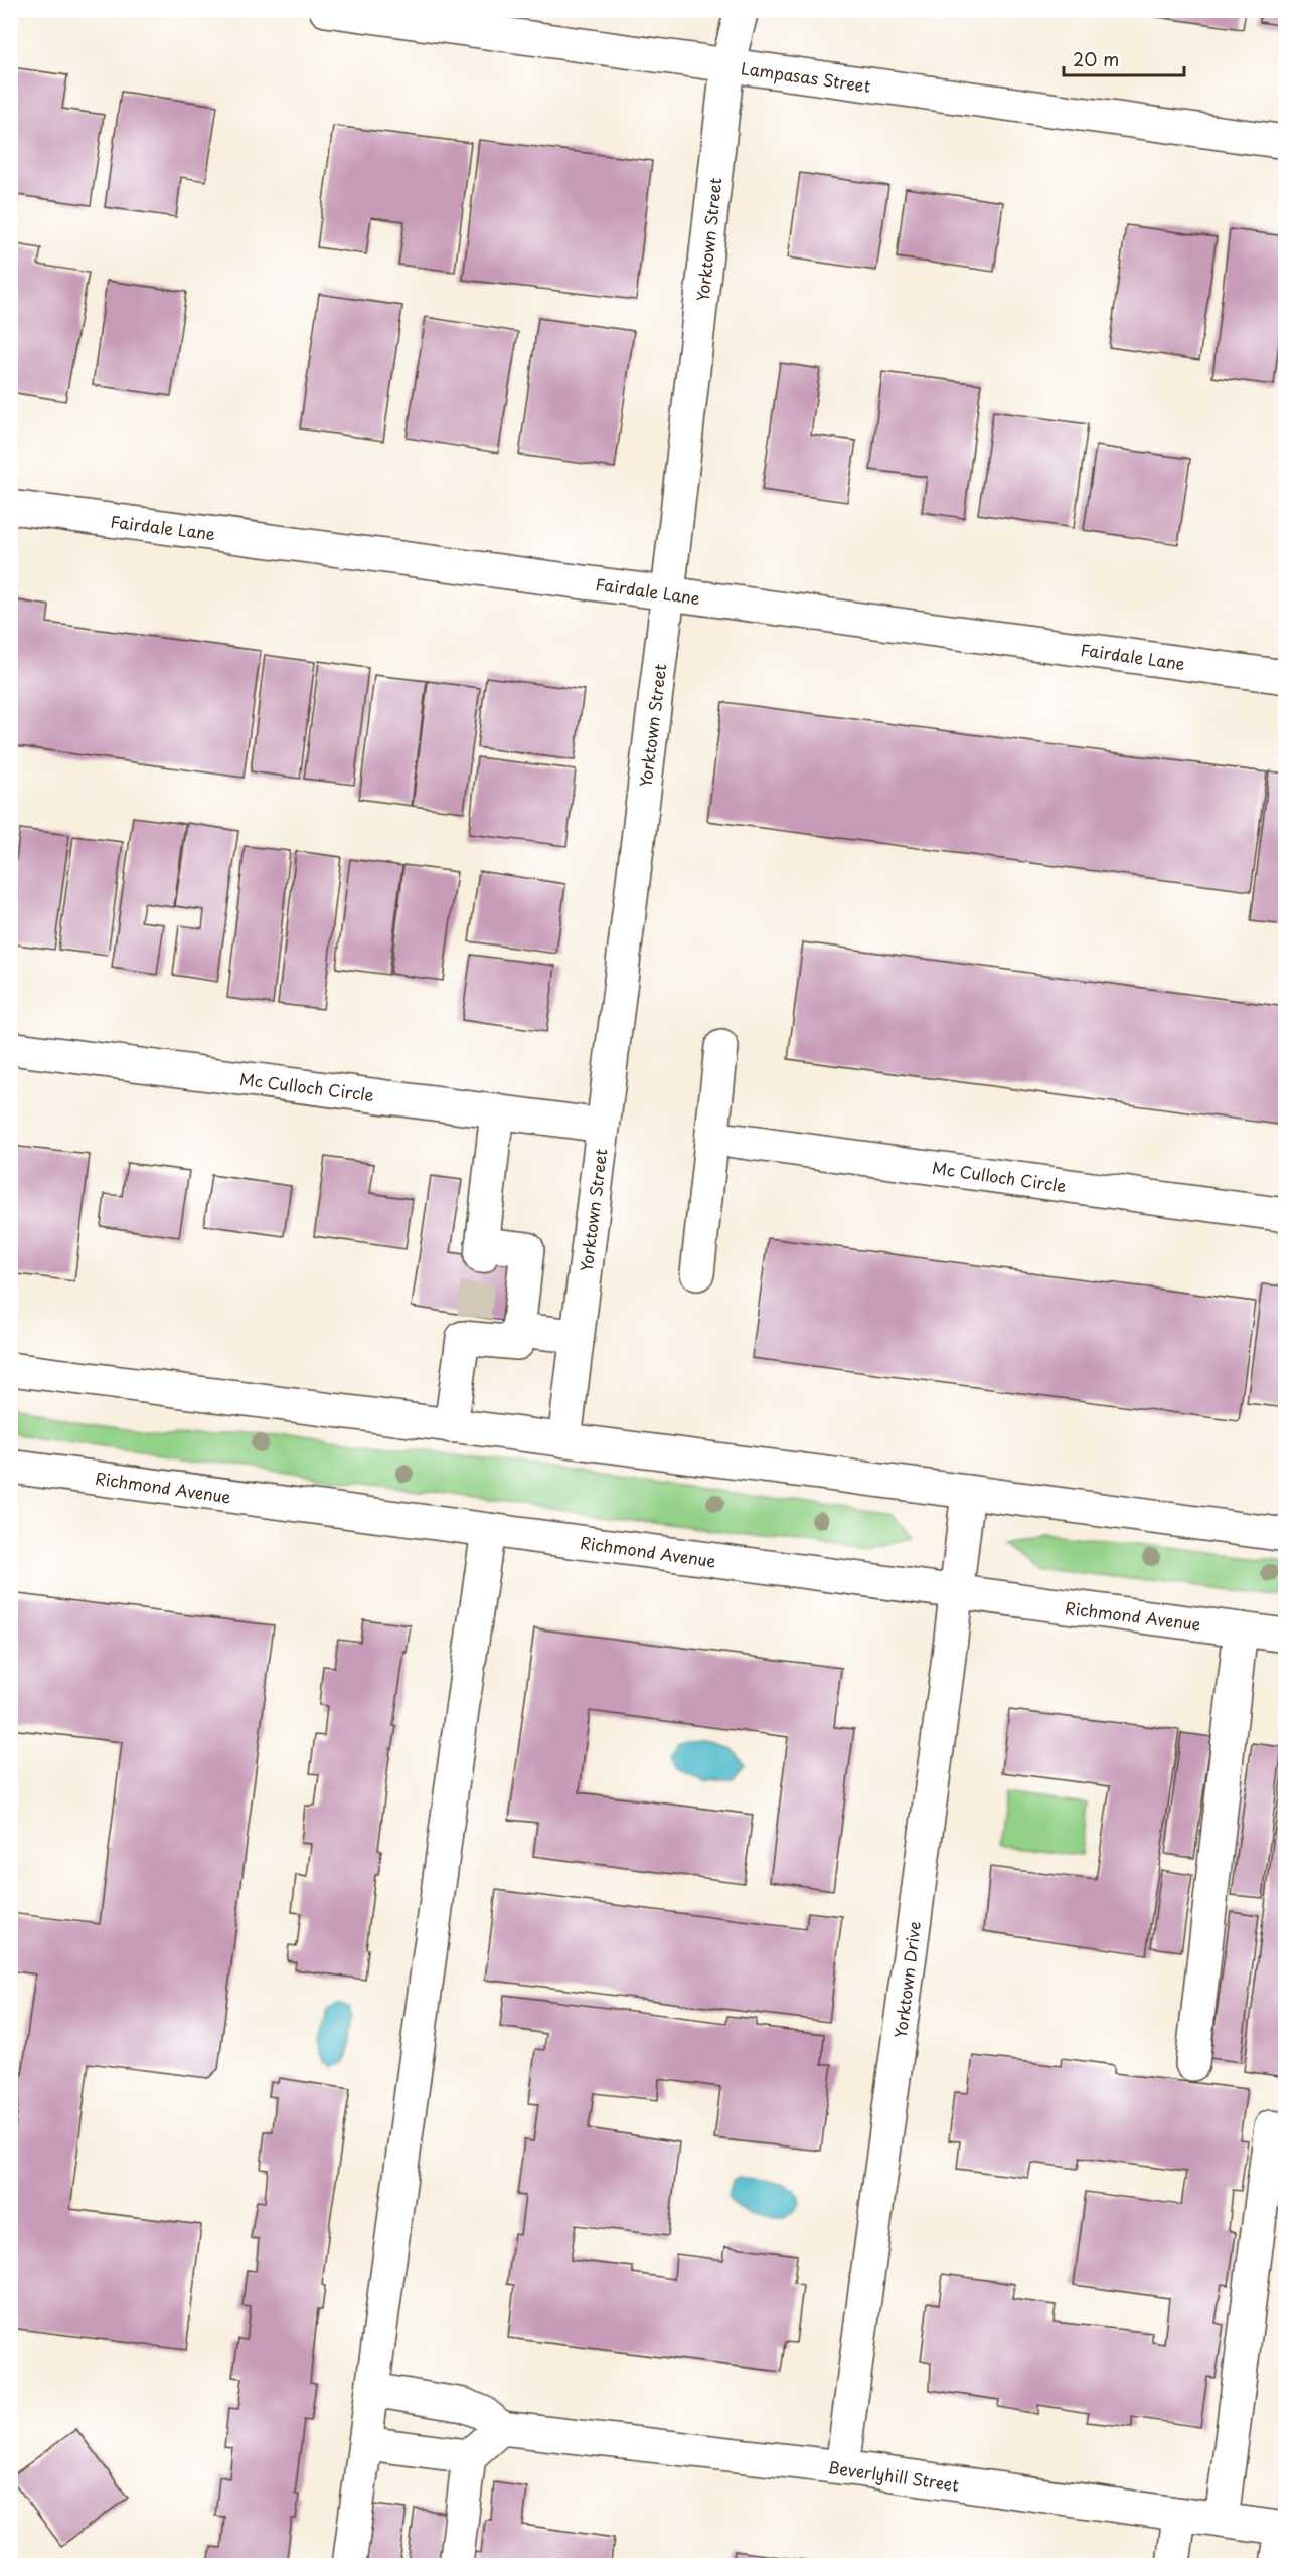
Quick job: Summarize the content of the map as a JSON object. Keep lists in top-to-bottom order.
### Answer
{
  "streets": {
    "street": [
      "Lampasas Street",
      "Yorktown Street",
      "Fairdale Lane",
      "Mc Culloch Circle",
      "Richmond Avenue",
      "Yorktown Drive",
      "Beverlyhill Street"
    ]
  },
  "crossings": [
    ["Lampasas Street", "Yorktown Street"],
    ["Yorktown Street", "Fairdale Lane"],
    ["Yorktown Street", "Mc Culloch Circle"],
    ["Richmond Avenue", "Yorktown Drive"],
    ["Yorktown Drive", "Beverlyhill Street"]
  ],
  "scale_bar": "20 m"
}
